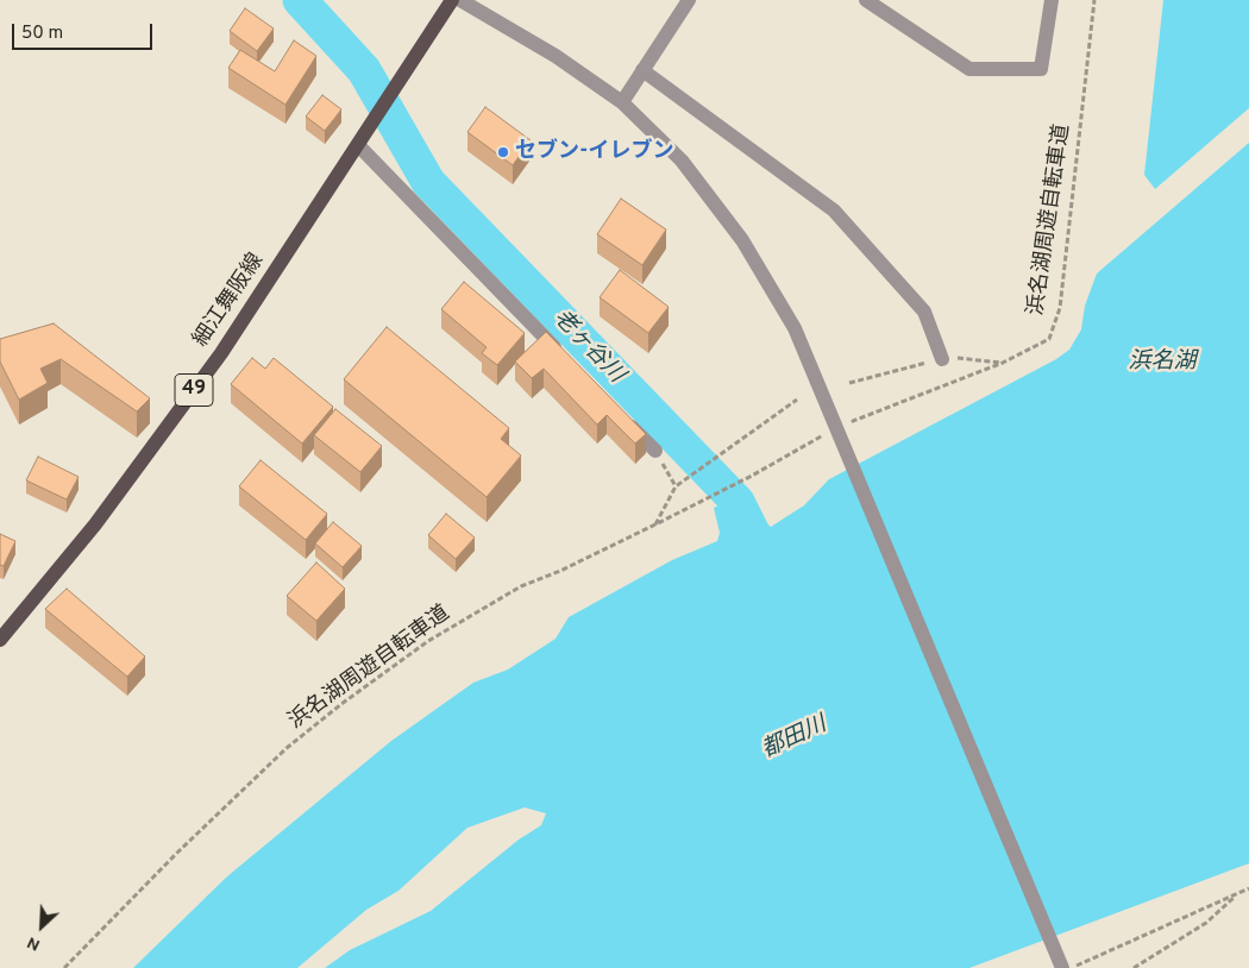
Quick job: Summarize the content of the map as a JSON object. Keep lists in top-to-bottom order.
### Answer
{
  "streets": {
    "main road": ["細江舞阪線", "49"],
    "path": ["浜名湖周遊自転車道"]
  },
  "water": ["老ヶ谷川", "浜名湖", "都田川"],
  "places": ["セブン-イレブン"],
  "scale_bar": "50 m",
  "north": "bottom left"
}
